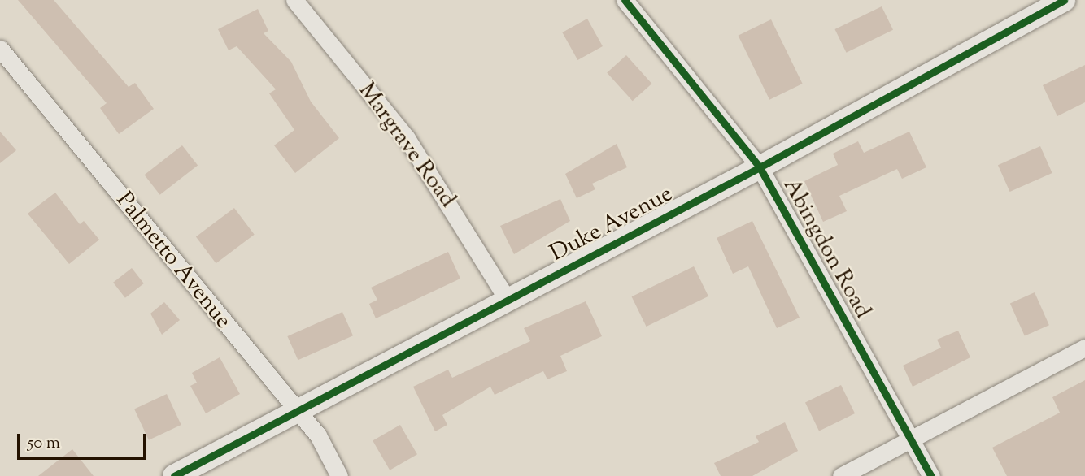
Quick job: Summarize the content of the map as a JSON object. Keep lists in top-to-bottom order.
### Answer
{
  "streets": {
    "street": [
      "Margrave Road",
      "Duke Avenue",
      "Abingdon Road",
      "Palmetto Avenue"
    ]
  },
  "crossings": [
    ["Margrave Road", "Duke Avenue"],
    ["Duke Avenue", "Abingdon Road"],
    ["Duke Avenue", "Palmetto Avenue"]
  ],
  "scale_bar": "50 m"
}
